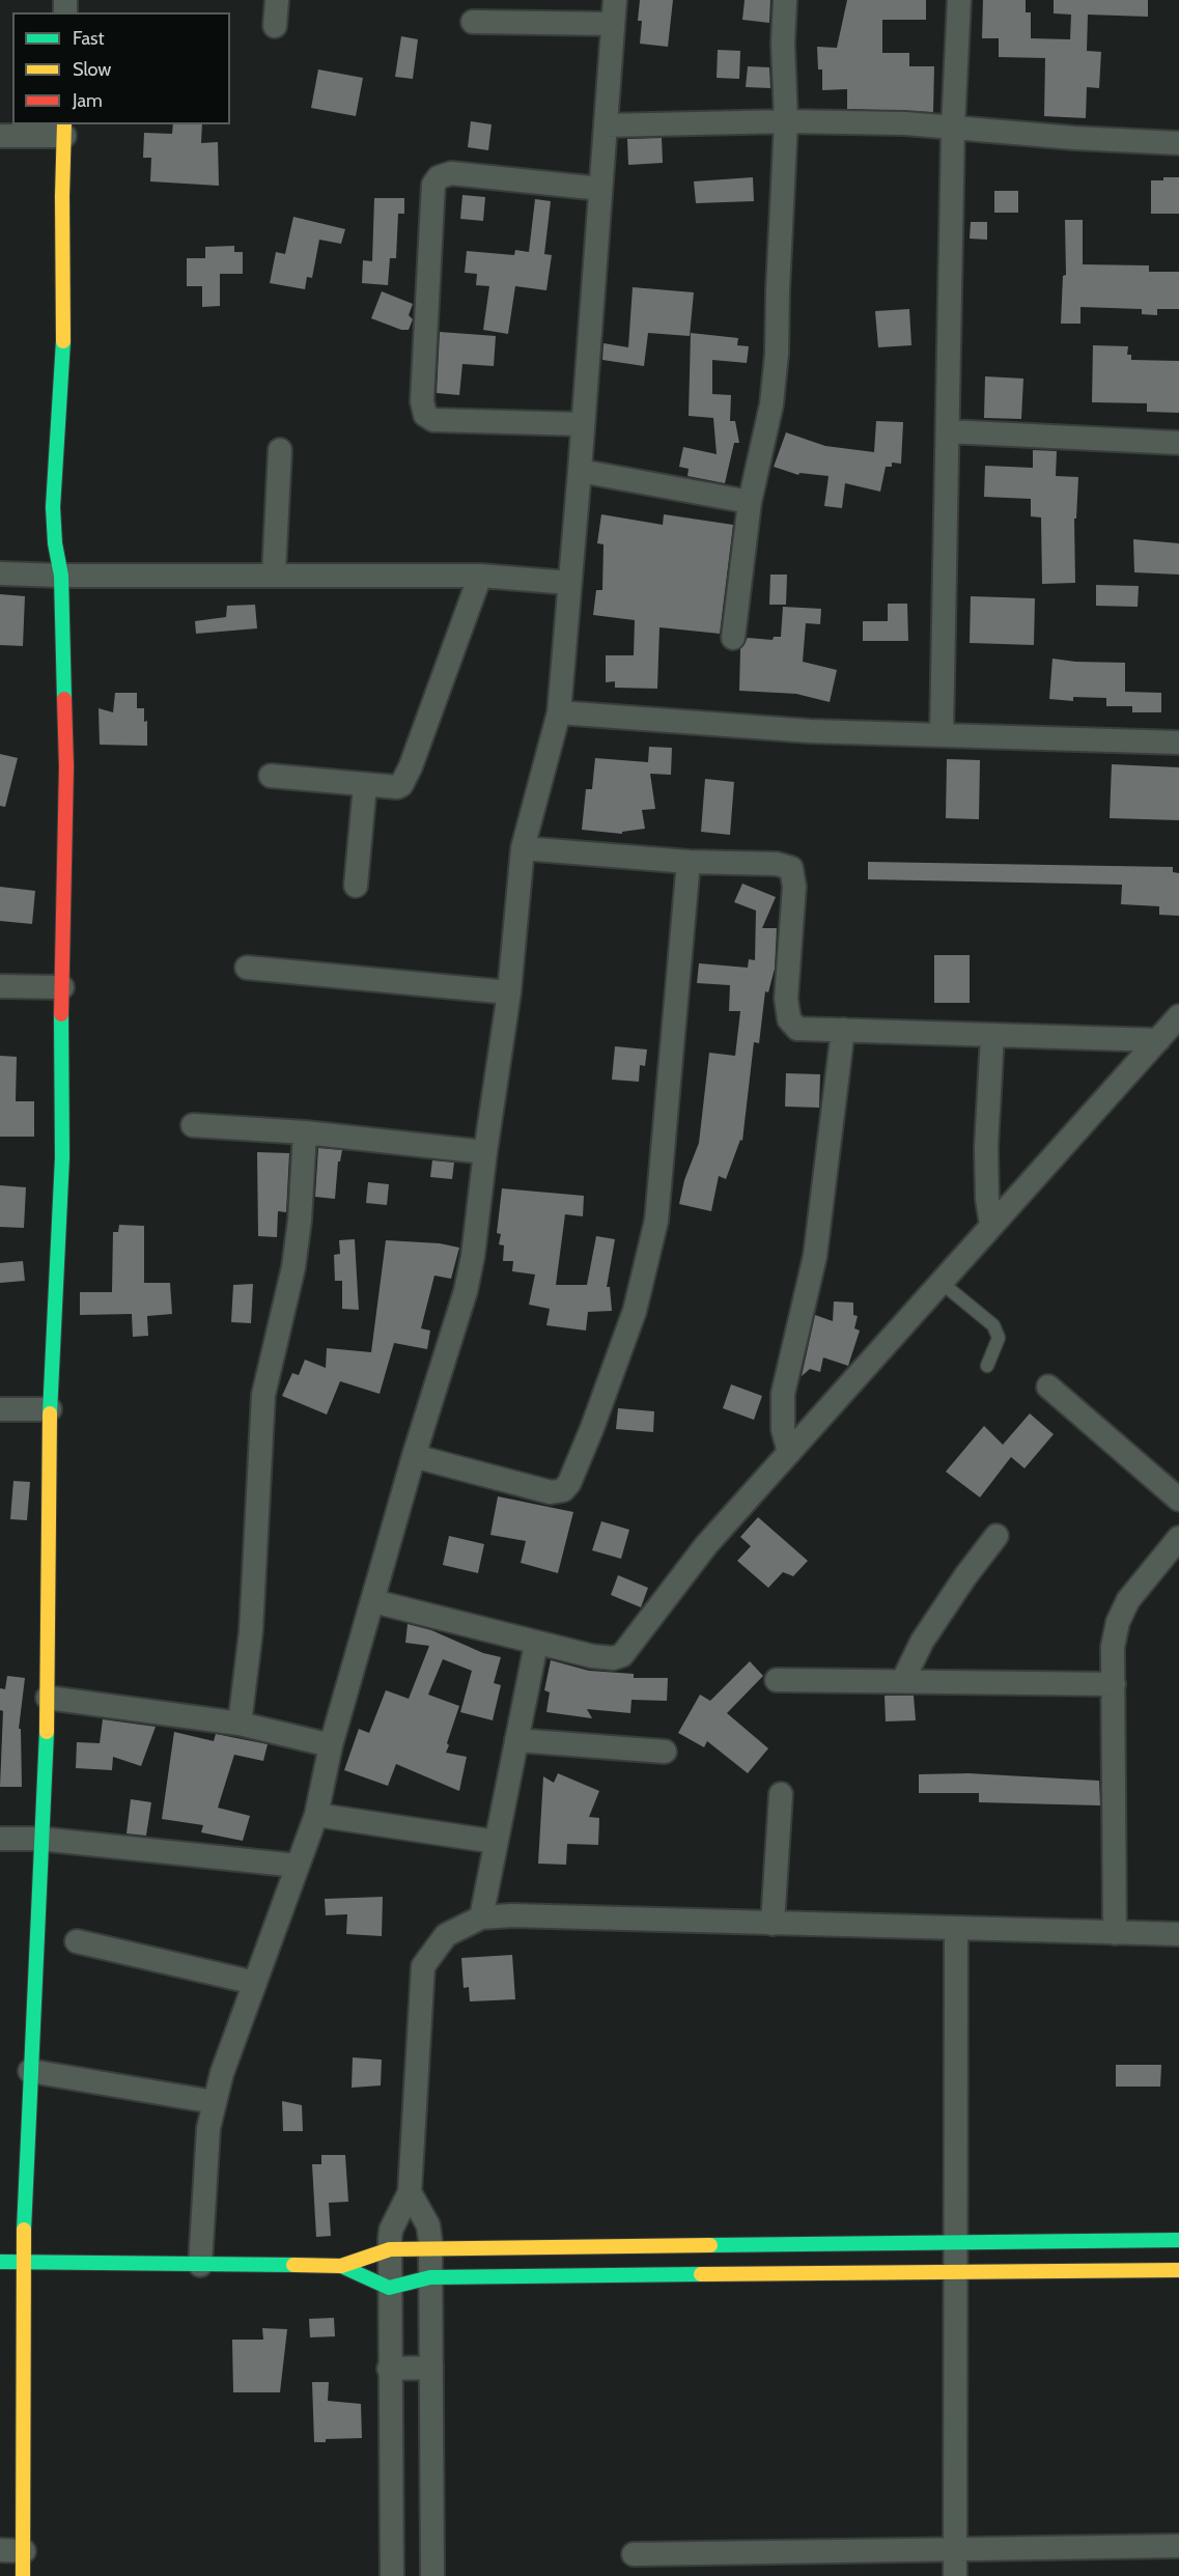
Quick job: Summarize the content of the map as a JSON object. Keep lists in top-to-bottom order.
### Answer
{
  "legend": ["Fast", "Slow", "Jam"]
}
